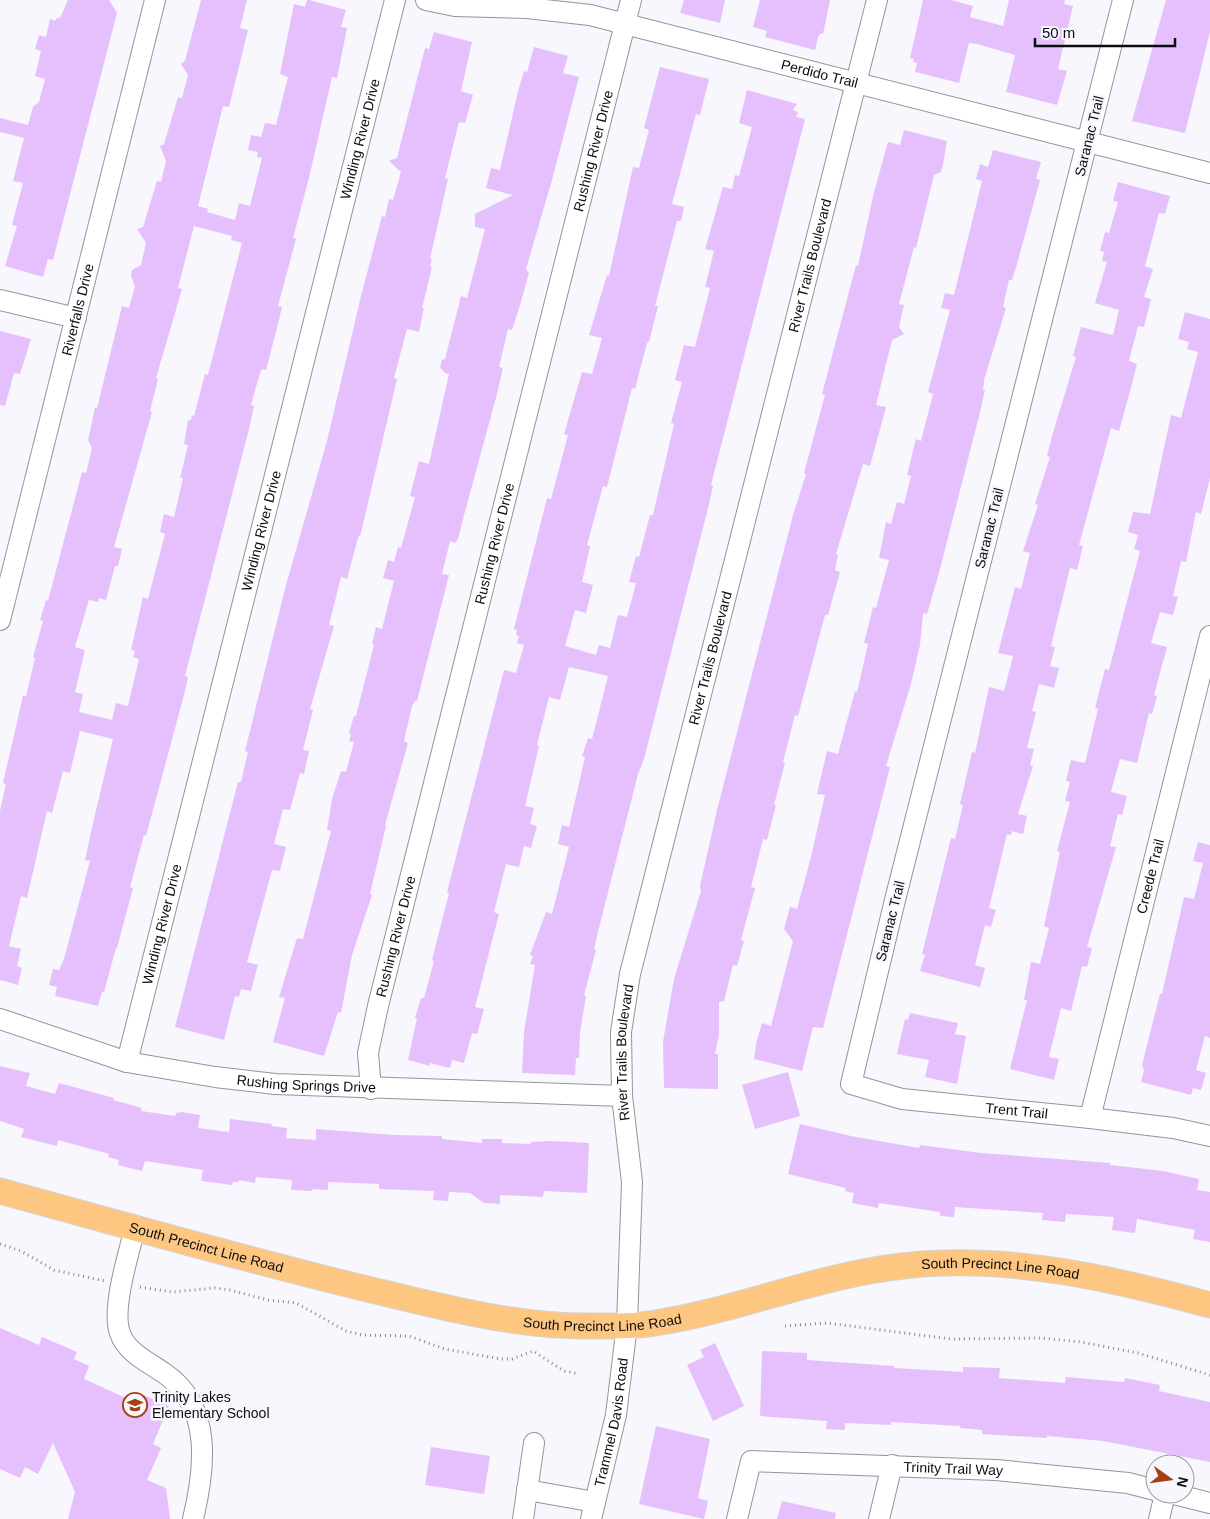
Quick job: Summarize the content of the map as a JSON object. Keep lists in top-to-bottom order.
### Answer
{
  "streets": {
    "main road": ["South Precinct Line Road"],
    "street": [
      "Perdido Trail",
      "Saranac Trail",
      "Winding River Drive",
      "Rushing River Drive",
      "River Trails Boulevard",
      "Riverfalls Drive",
      "Creede Trail",
      "Rushing Springs Drive",
      "Trent Trail",
      "Trammel Davis Road",
      "Trinity Trail Way"
    ]
  },
  "crossings": [
    ["Perdido Trail", "Saranac Trail"],
    ["Perdido Trail", "Rushing River Drive"],
    ["Perdido Trail", "River Trails Boulevard"],
    ["Saranac Trail", "Trent Trail"],
    ["Winding River Drive", "Rushing Springs Drive"],
    ["Rushing River Drive", "Rushing Springs Drive"],
    ["River Trails Boulevard", "Rushing Springs Drive"],
    ["River Trails Boulevard", "South Precinct Line Road"],
    ["River Trails Boulevard", "Trammel Davis Road"],
    ["Creede Trail", "Trent Trail"],
    ["South Precinct Line Road", "Trammel Davis Road"]
  ],
  "places": {
    "school or university": ["Trinity Lakes Elementary School"]
  },
  "scale_bar": "50 m",
  "north": "right"
}
